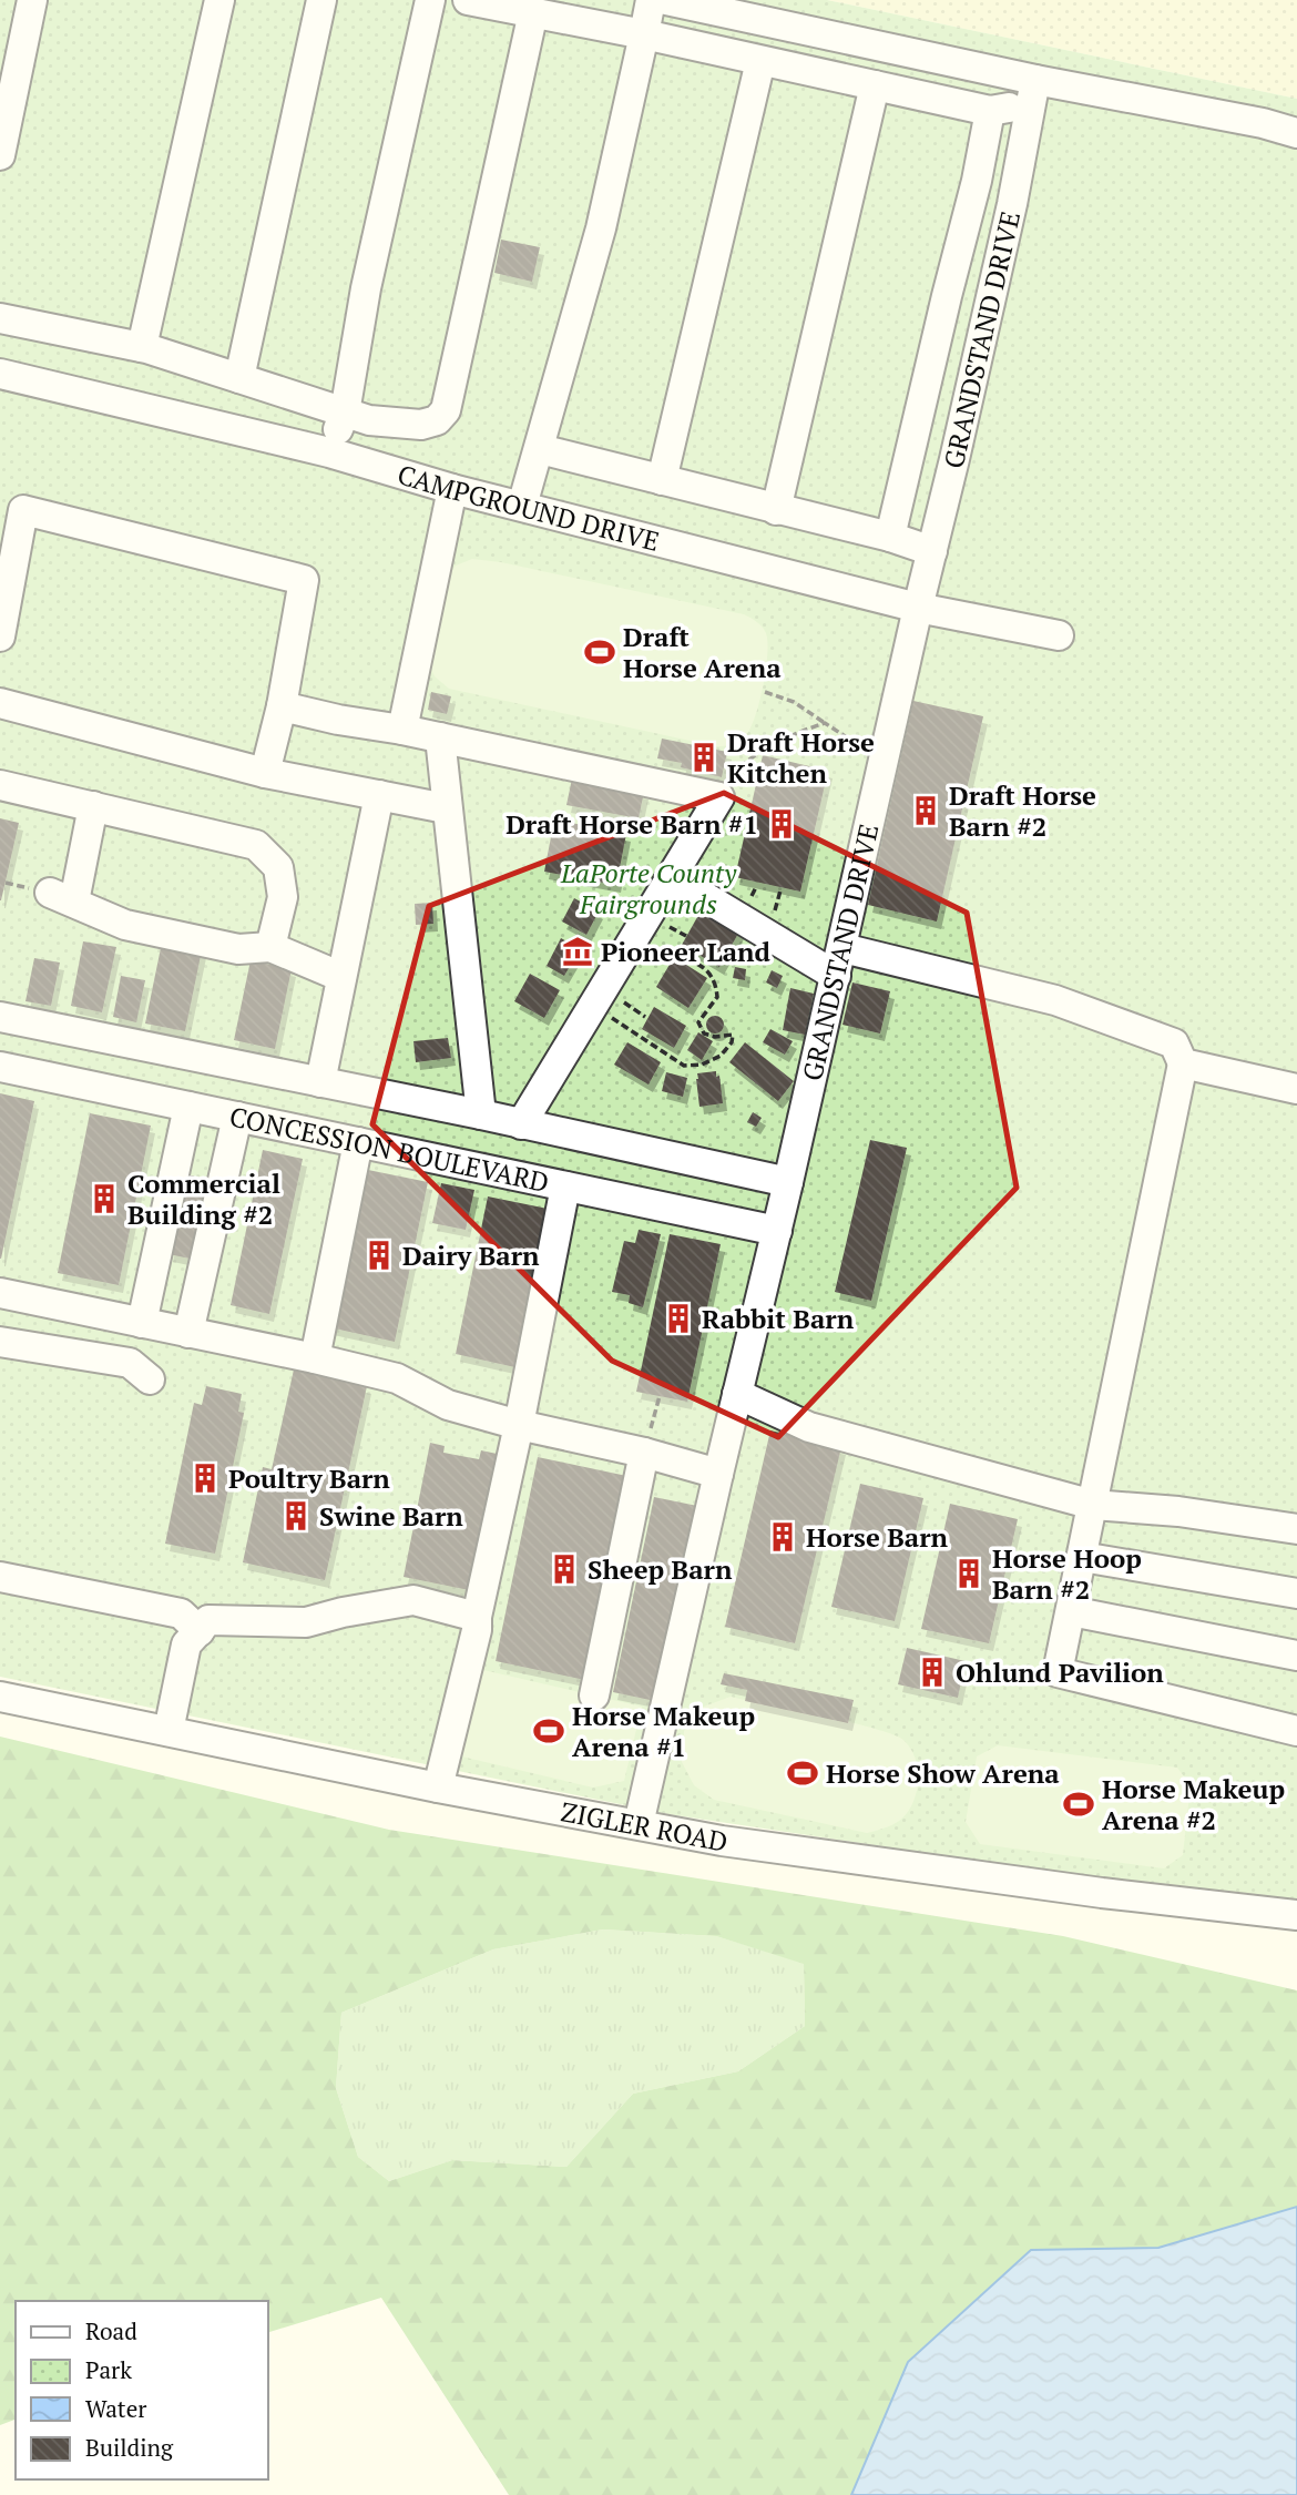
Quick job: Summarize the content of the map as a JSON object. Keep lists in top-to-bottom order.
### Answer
{
  "streets": {
    "street": [
      "GRANDSTAND DRIVE",
      "CAMPGROUND DRIVE",
      "CONCESSION BOULEVARD",
      "ZIGLER ROAD"
    ]
  },
  "crossings": [
    ["GRANDSTAND DRIVE", "CAMPGROUND DRIVE"],
    ["GRANDSTAND DRIVE", "CONCESSION BOULEVARD"],
    ["GRANDSTAND DRIVE", "ZIGLER ROAD"]
  ],
  "parks": ["LaPorte County Fairgrounds"],
  "places": {
    "sports": [
      "Draft Horse Arena",
      "Horse Makeup Arena #1",
      "Horse Show Arena",
      "Horse Makeup Arena #2"
    ],
    "building": [
      "Draft Horse Kitchen",
      "Draft Horse Barn #2",
      "Draft Horse Barn #1",
      "Commercial Building #2",
      "Dairy Barn",
      "Rabbit Barn",
      "Poultry Barn",
      "Swine Barn",
      "Horse Barn",
      "Sheep Barn",
      "Horse Hoop Barn #2",
      "Ohlund Pavilion"
    ],
    "museum": ["Pioneer Land"]
  },
  "legend": [
    "Road",
    "Park",
    "Water",
    "Building"
  ]
}
